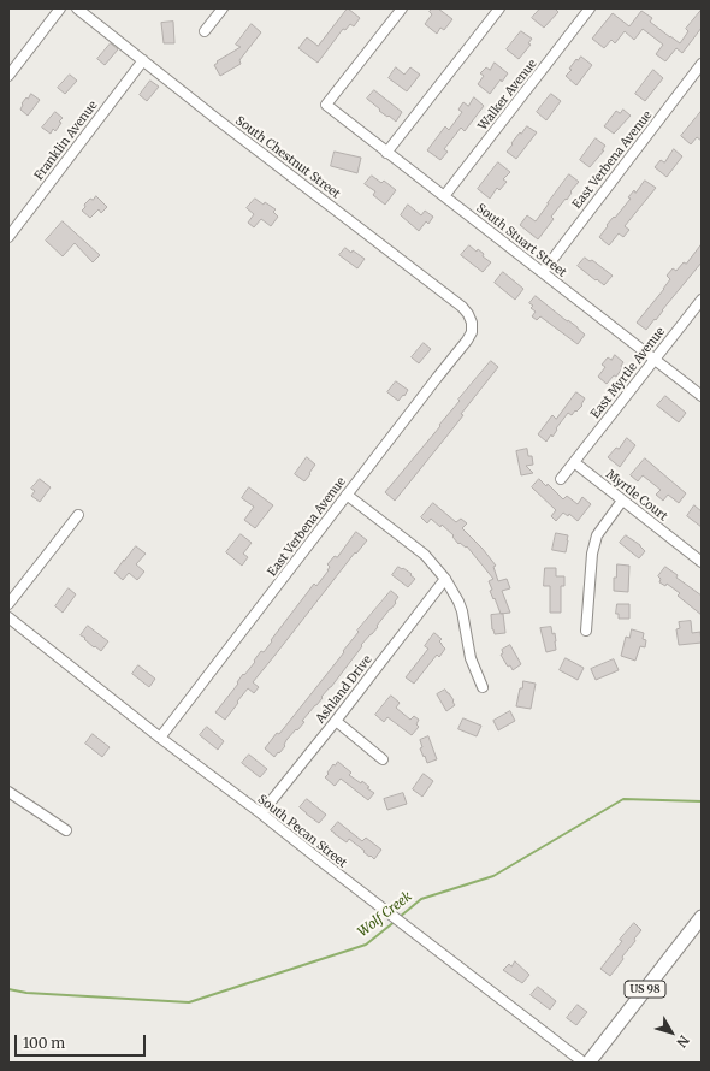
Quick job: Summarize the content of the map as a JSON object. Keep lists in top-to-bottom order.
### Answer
{
  "streets": {
    "main road": ["US 98"],
    "street": [
      "Walker Avenue",
      "Franklin Avenue",
      "South Chestnut Street",
      "East Verbena Avenue",
      "South Stuart Street",
      "East Myrtle Avenue",
      "Myrtle Court",
      "Ashland Drive",
      "South Pecan Street"
    ]
  },
  "crossings": [
    ["Walker Avenue", "South Stuart Street"],
    ["Franklin Avenue", "South Chestnut Street"],
    ["South Chestnut Street", "East Verbena Avenue"],
    ["East Verbena Avenue", "South Stuart Street"],
    ["East Verbena Avenue", "South Pecan Street"],
    ["South Stuart Street", "East Myrtle Avenue"],
    ["East Myrtle Avenue", "Myrtle Court"],
    ["Ashland Drive", "South Pecan Street"]
  ],
  "water": ["Wolf Creek"],
  "scale_bar": "100 m",
  "north": "bottom right"
}
